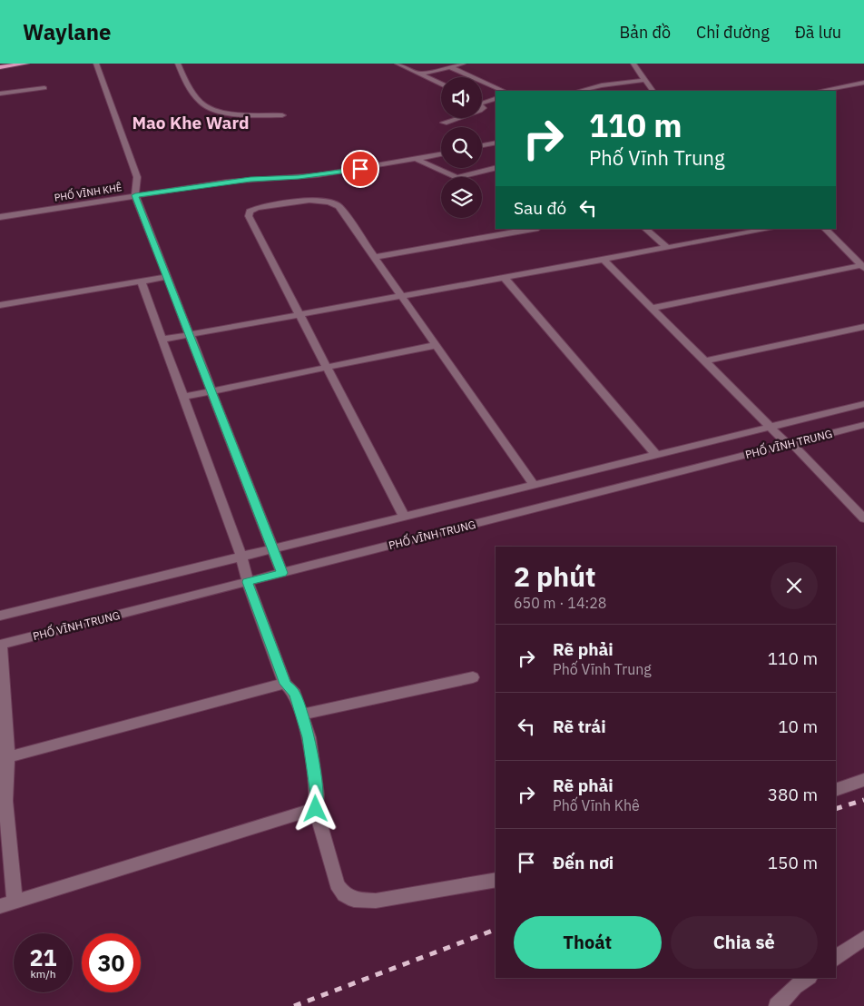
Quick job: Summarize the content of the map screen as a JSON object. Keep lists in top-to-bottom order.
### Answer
{
  "streets": {
    "street": ["PHỐ VĨNH KHÊ", "PHỐ VĨNH TRUNG"]
  },
  "districts": ["Mao Khe Ward"],
  "page": {
    "header": "Waylane",
    "nav": ["Bản đồ", "Chỉ đường", "Đã lưu"],
    "turn": ["110 m", "Phố Vĩnh Trung"],
    "then": "Sau đó",
    "heading": ["2 phút", "650 m · 14:28"],
    "list": [
      {
        "name": "Rẽ phải",
        "note": "Phố Vĩnh Trung",
        "value": "110 m"
      },
      {
        "name": "Rẽ trái",
        "value": "10 m"
      },
      {
        "name": "Rẽ phải",
        "note": "Phố Vĩnh Khê",
        "value": "380 m"
      },
      {
        "name": "Đến nơi",
        "value": "150 m"
      }
    ],
    "buttons": ["Thoát", "Chia sẻ"],
    "speed": "21 km/h",
    "limit": "30"
  }
}
